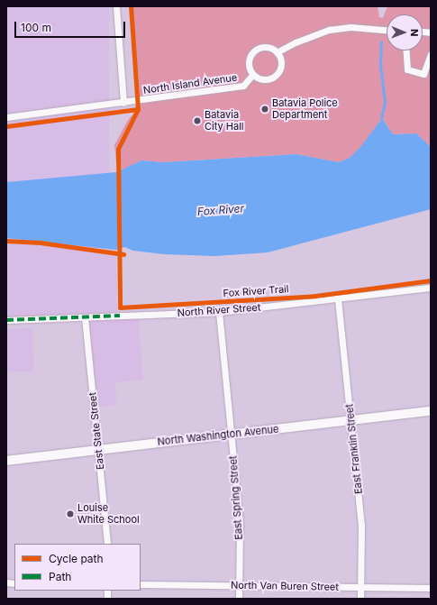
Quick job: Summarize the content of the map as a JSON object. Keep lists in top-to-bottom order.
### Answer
{
  "streets": {
    "main road": ["North Washington Avenue"],
    "street": [
      "North Island Avenue",
      "North River Street",
      "East State Street",
      "East Franklin Street",
      "East Spring Street",
      "North Van Buren Street"
    ],
    "cycle path": ["Fox River Trail"]
  },
  "crossings": [
    ["North River Street", "East State Street"],
    ["North River Street", "East Franklin Street"],
    ["North River Street", "East Spring Street"],
    ["East State Street", "North Washington Avenue"],
    ["North Washington Avenue", "East Franklin Street"],
    ["North Washington Avenue", "East Spring Street"],
    ["East Franklin Street", "North Van Buren Street"],
    ["East Spring Street", "North Van Buren Street"]
  ],
  "water": ["Fox River"],
  "places": ["Batavia Police Department", "Batavia City Hall", "Louise White School"],
  "legend": ["Cycle path", "Path"],
  "scale_bar": "100 m",
  "north": "right"
}
